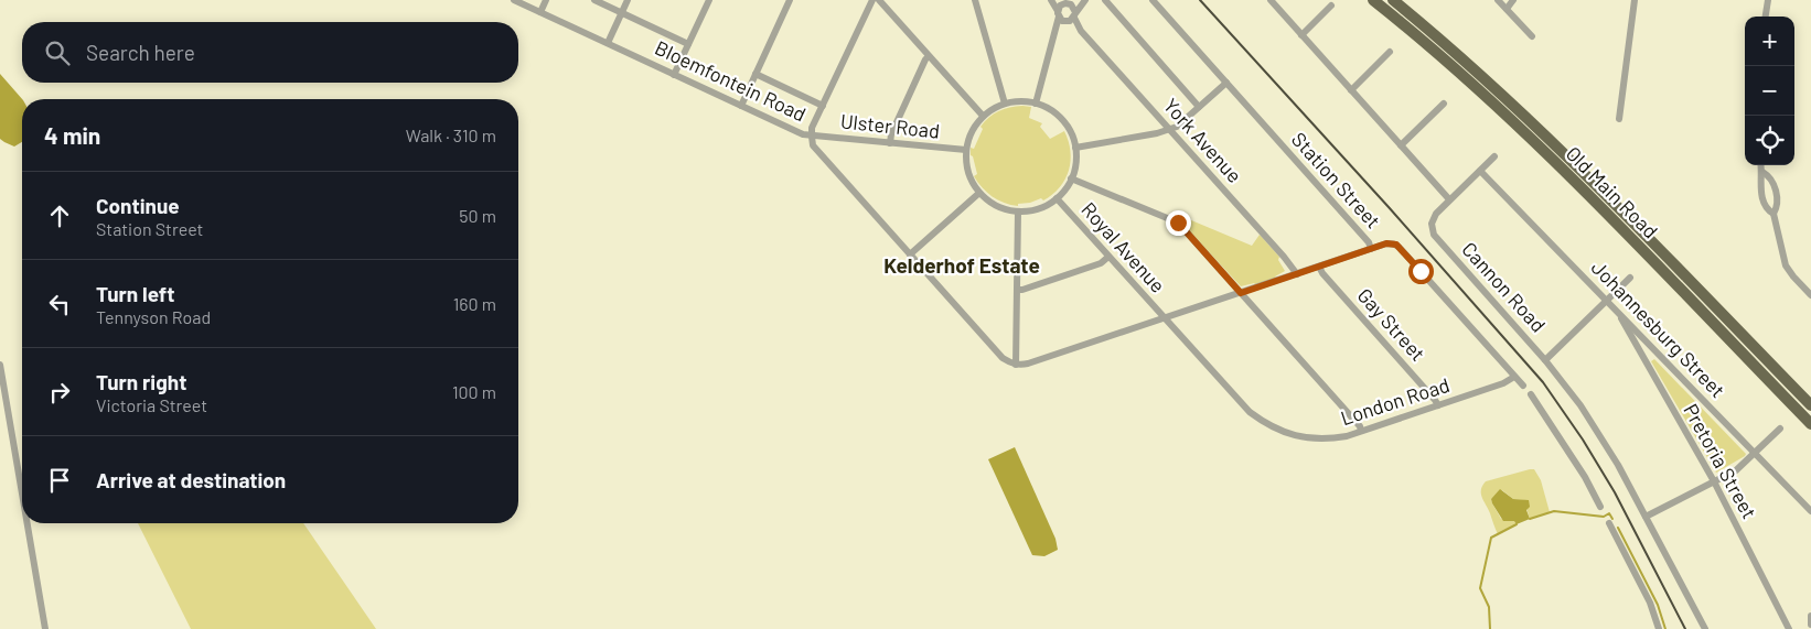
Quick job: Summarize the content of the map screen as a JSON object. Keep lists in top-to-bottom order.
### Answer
{
  "streets": {
    "main road": ["Old Main Road"],
    "street": [
      "Bloemfontein Road",
      "Ulster Road",
      "York Avenue",
      "Station Street",
      "Royal Avenue",
      "Cannon Road",
      "Gay Street",
      "Johannesburg Street",
      "London Road",
      "Pretoria Street"
    ]
  },
  "crossings": [
    ["Bloemfontein Road", "Ulster Road"],
    ["Ulster Road", "Royal Avenue"],
    ["Station Street", "London Road"],
    ["Royal Avenue", "London Road"],
    ["Cannon Road", "Johannesburg Street"],
    ["Gay Street", "London Road"],
    ["Johannesburg Street", "Pretoria Street"]
  ],
  "districts": ["Kelderhof Estate"],
  "page": {
    "map_buttons": ["+", "−"],
    "search": "Search here",
    "heading": ["4 min", "Walk · 310 m"],
    "list": [
      ["Continue", "Station Street", "50 m"],
      ["Turn left", "Tennyson Road", "160 m"],
      ["Turn right", "Victoria Street", "100 m"],
      "Arrive at destination"
    ]
  }
}
